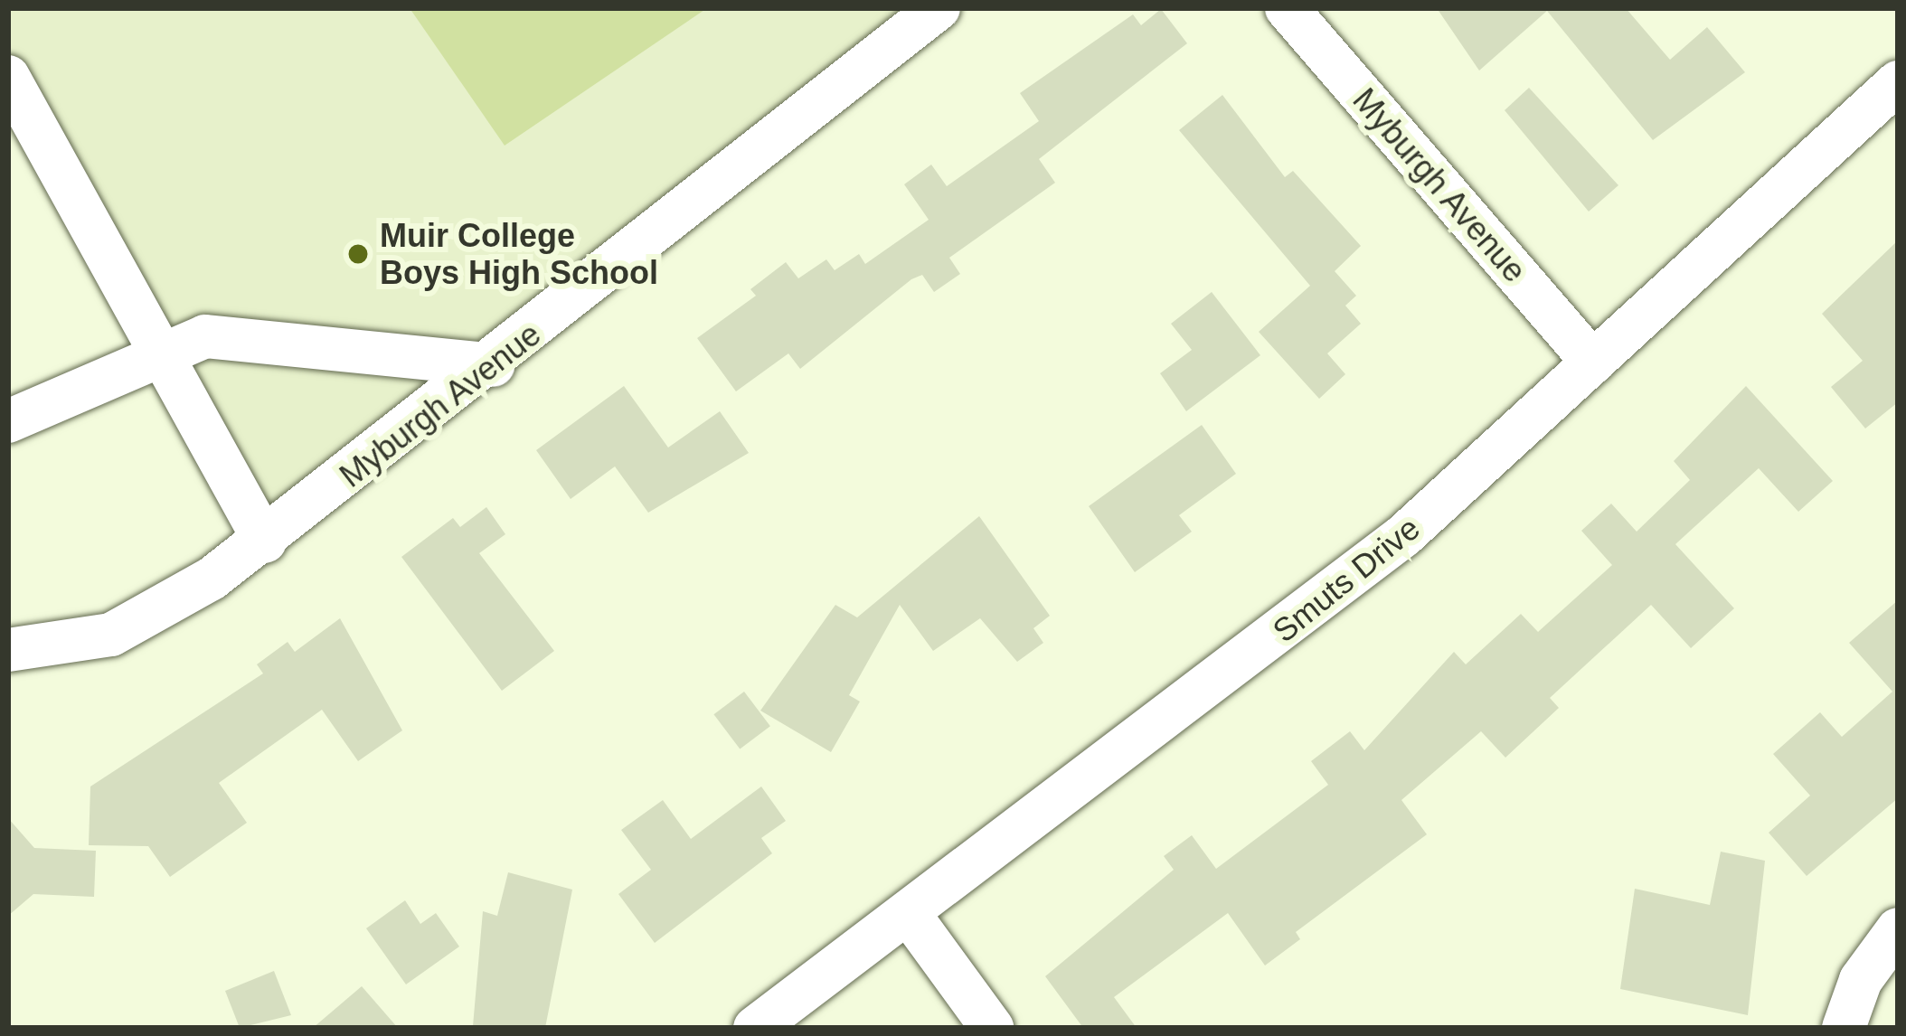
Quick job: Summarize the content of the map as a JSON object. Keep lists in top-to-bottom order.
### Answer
{
  "streets": {
    "street": ["Myburgh Avenue", "Smuts Drive"]
  },
  "crossings": [
    ["Myburgh Avenue", "Smuts Drive"]
  ],
  "places": ["Muir College Boys High School"]
}
